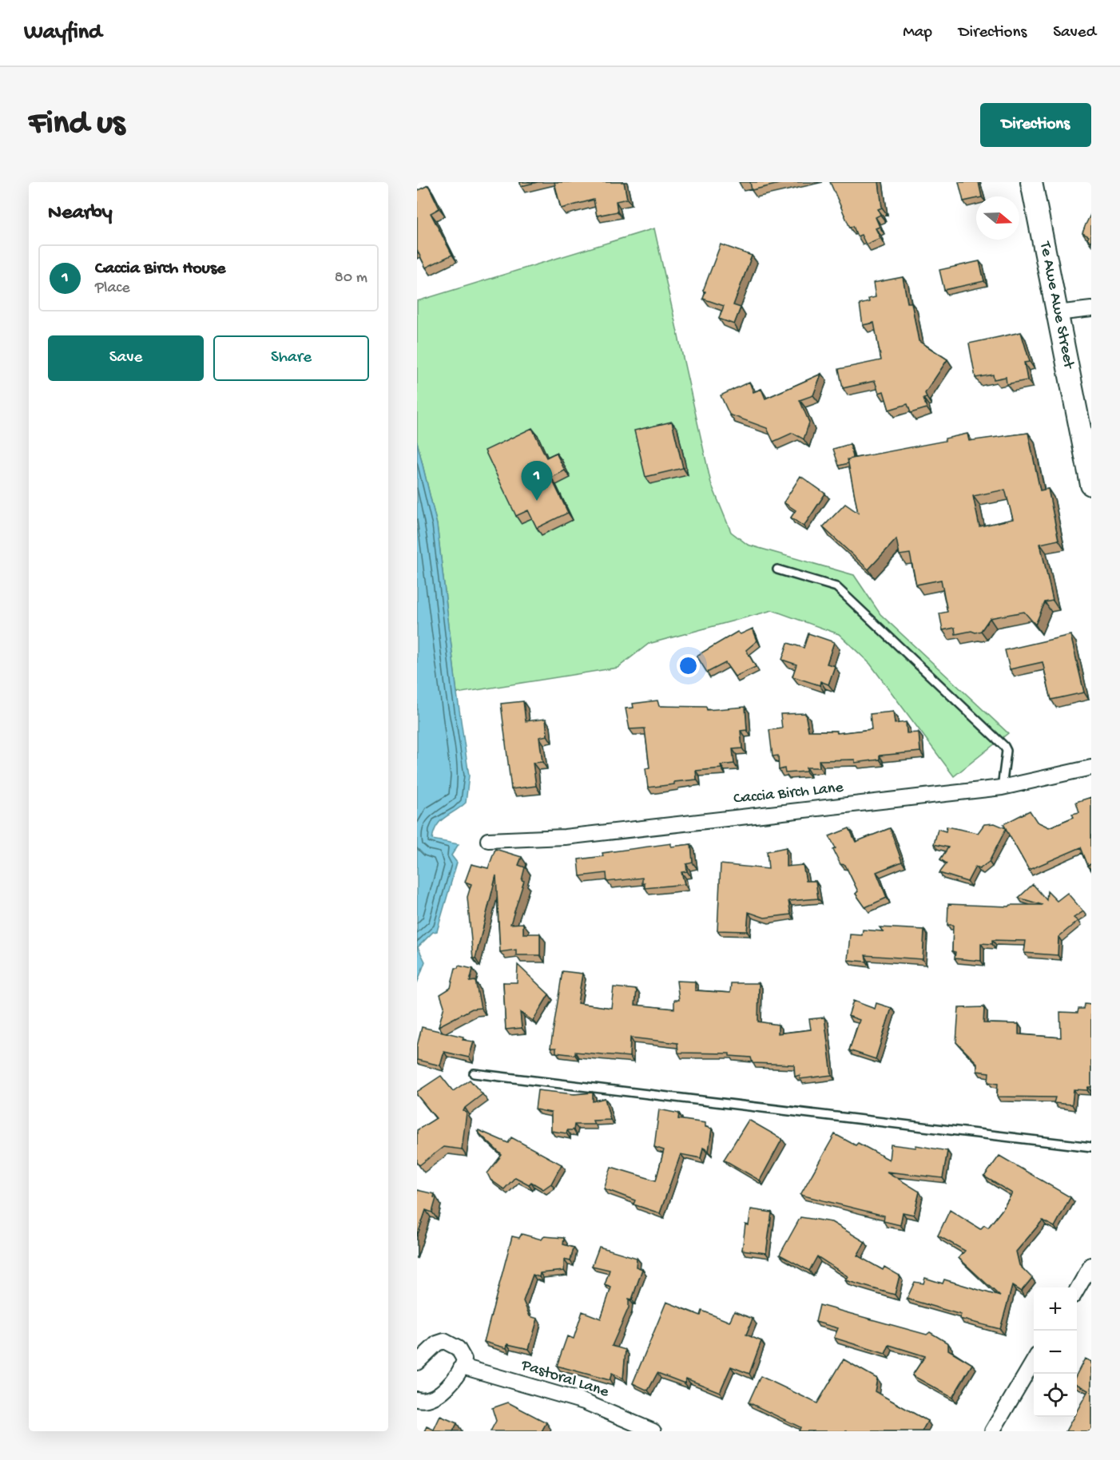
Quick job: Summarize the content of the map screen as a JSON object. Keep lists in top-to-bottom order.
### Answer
{
  "streets": {
    "main road": ["Te Awe Awe Street"],
    "street": ["Caccia Birch Lane", "Pastoral Lane"]
  },
  "north": "right",
  "page": {
    "header": "Wayfind",
    "nav": ["Map", "Directions", "Saved"],
    "buttons": [
      "Directions",
      ["Save", "Share"]
    ],
    "title": "Find us",
    "heading": "Nearby",
    "list": [
      {
        "mark": "1",
        "name": "Caccia Birch House",
        "note": "Place",
        "value": "80 m"
      }
    ],
    "pins": "1",
    "map_buttons": ["+", "−"]
  }
}
